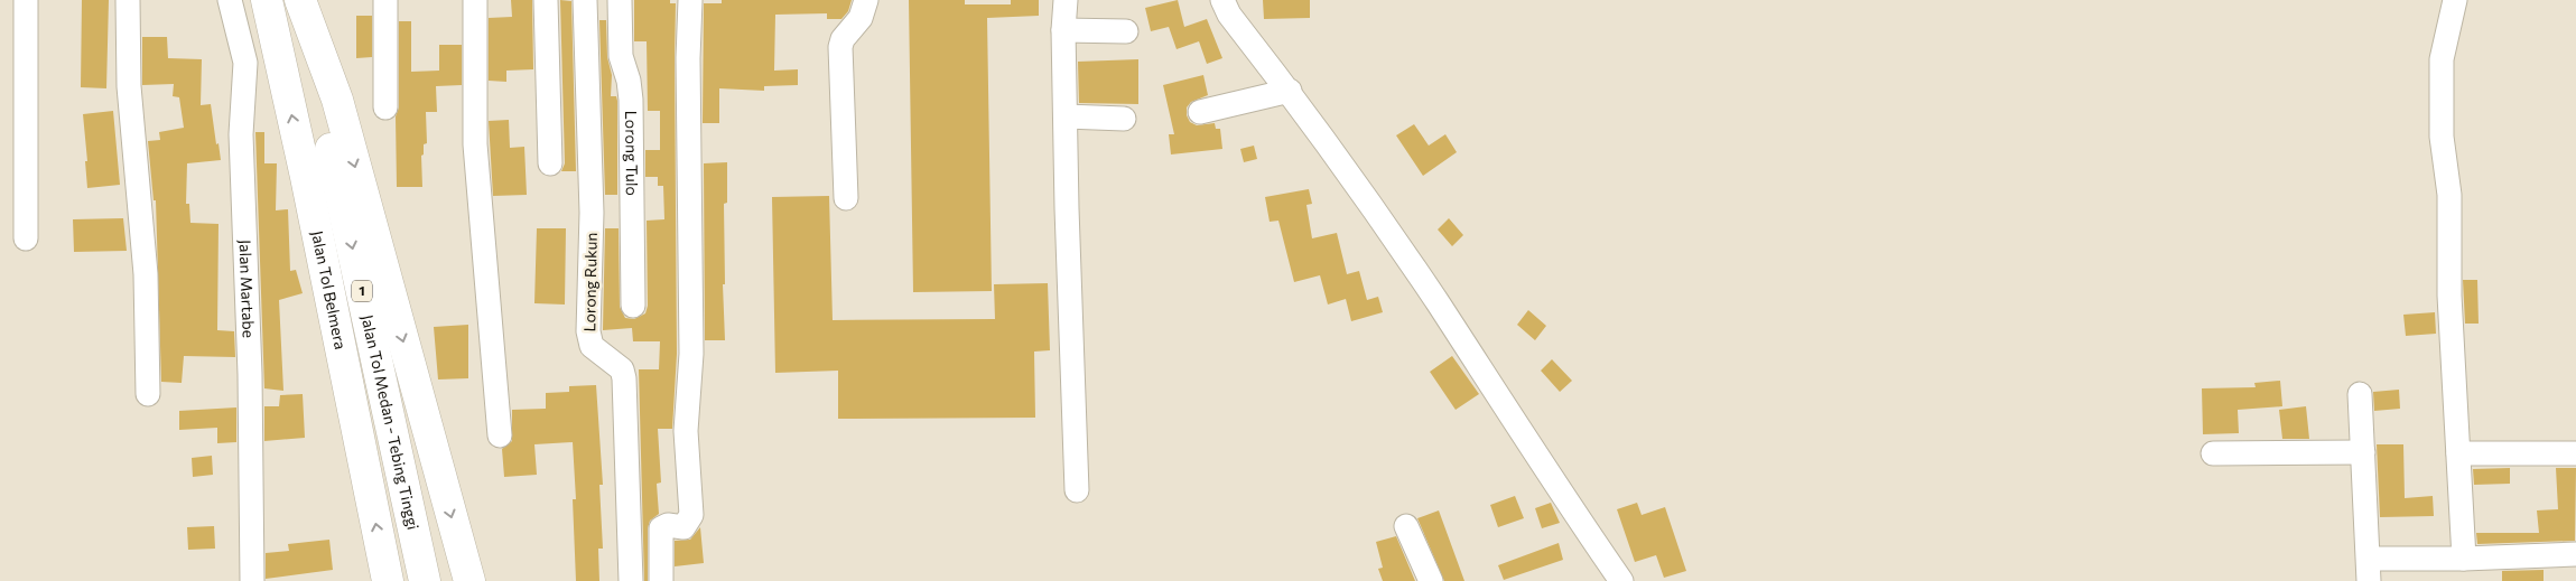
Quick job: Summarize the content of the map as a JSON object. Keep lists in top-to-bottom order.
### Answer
{
  "streets": {
    "highway": ["Jalan Tol Belmera", "1", "Jalan Tol Medan - Tebing Tinggi"],
    "street": ["Lorong Tulo", "Lorong Rukun", "Jalan Martabe"]
  }
}
